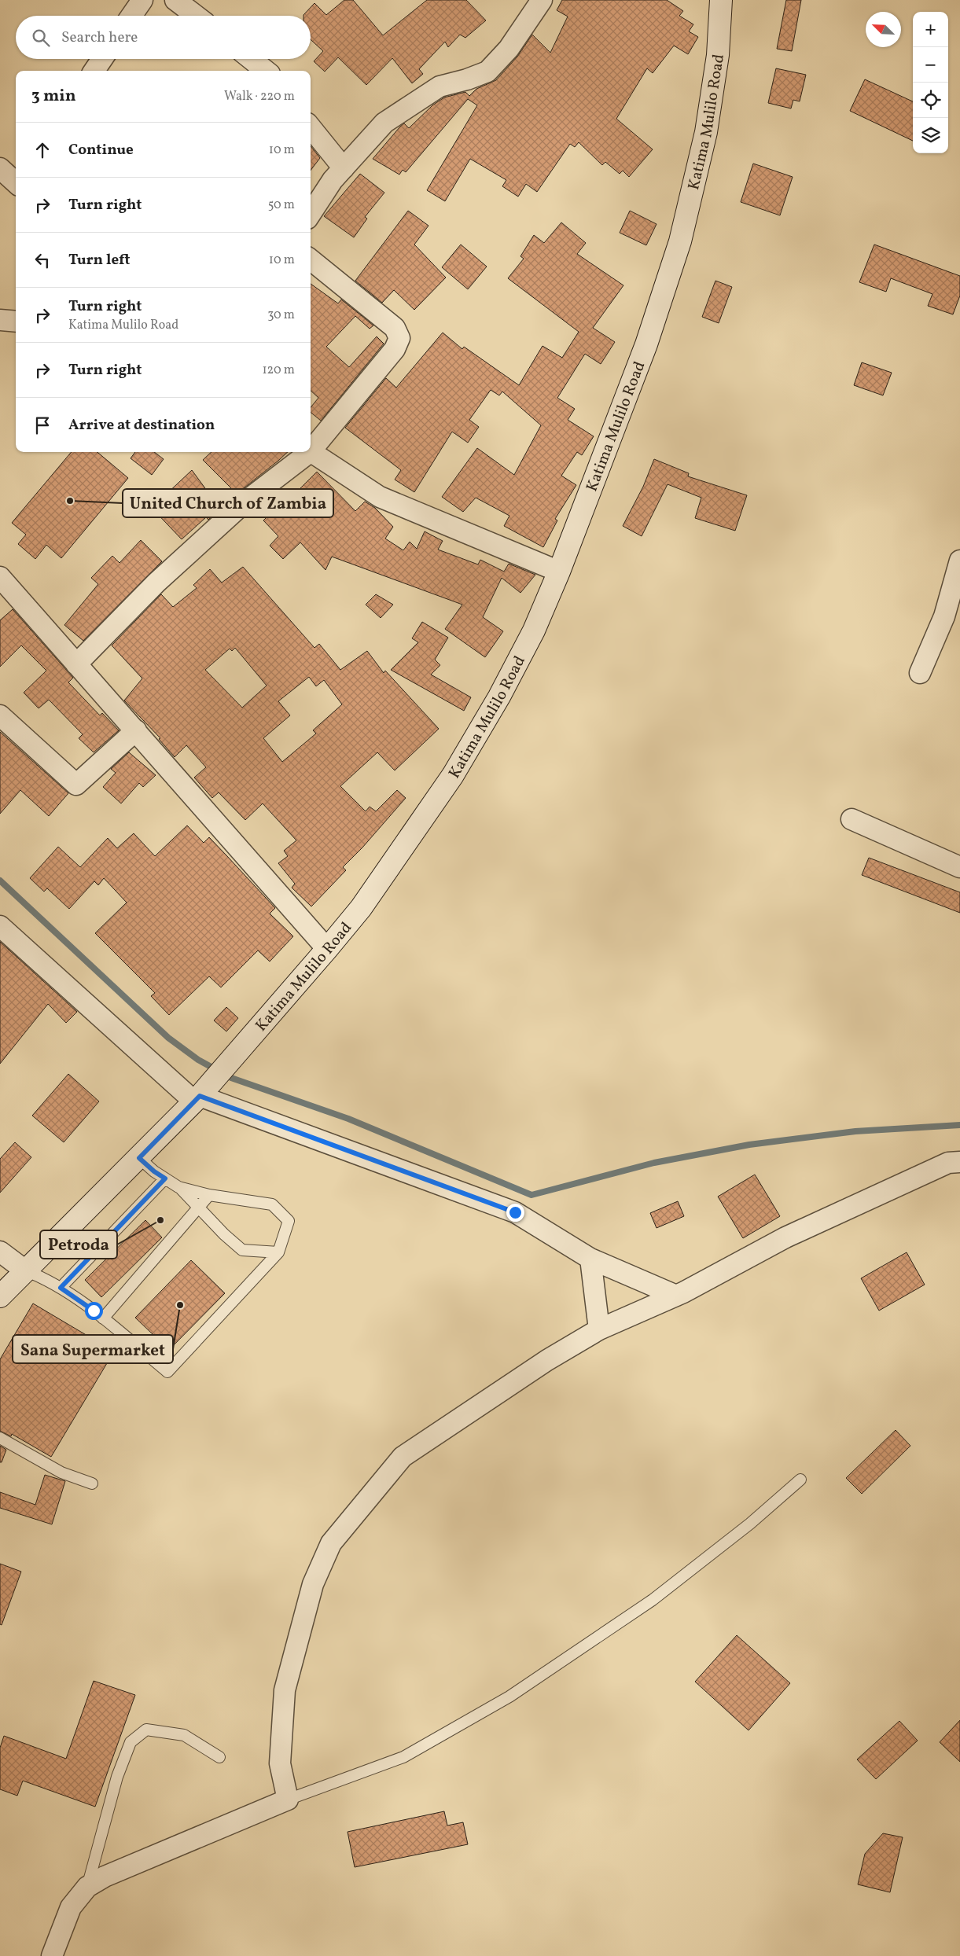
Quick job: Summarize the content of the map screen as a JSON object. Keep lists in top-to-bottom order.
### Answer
{
  "streets": {
    "main road": ["Katima Mulilo Road"]
  },
  "places": ["United Church of Zambia", "Petroda", "Sana Supermarket"],
  "north": "top left",
  "page": {
    "map_buttons": ["+", "−"],
    "search": "Search here",
    "heading": ["3 min", "Walk · 220 m"],
    "list": [
      ["Continue", "10 m"],
      ["Turn right", "50 m"],
      ["Turn left", "10 m"],
      ["Turn right", "Katima Mulilo Road", "30 m"],
      ["Turn right", "120 m"],
      "Arrive at destination"
    ]
  }
}
